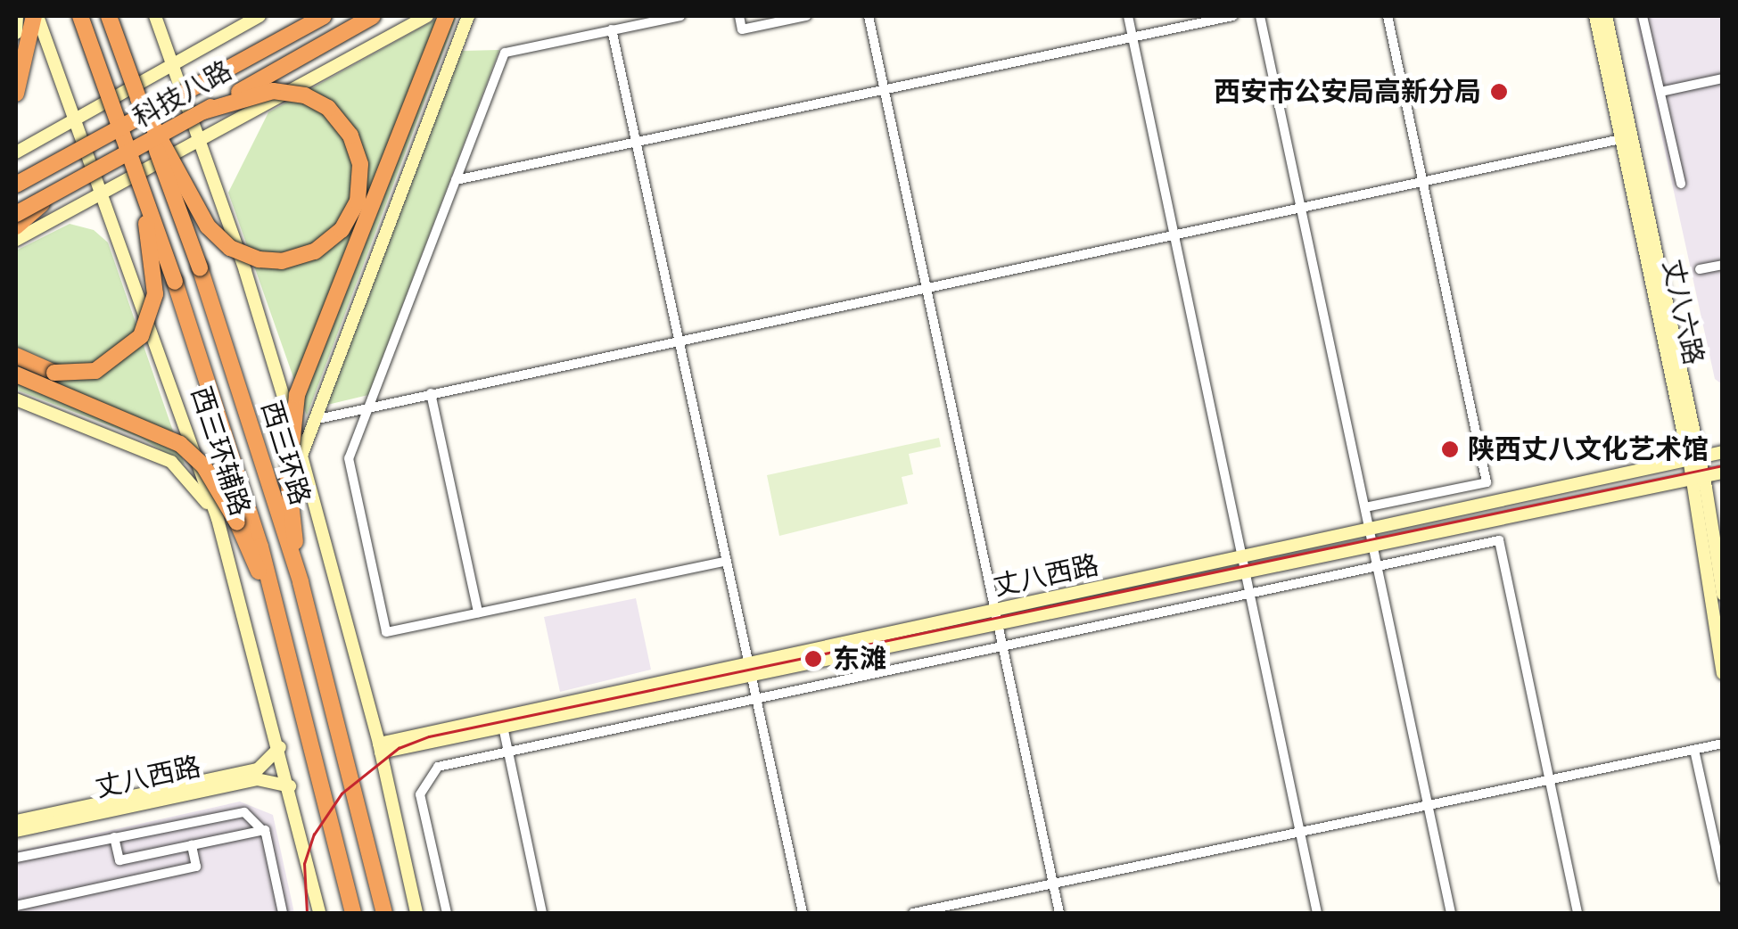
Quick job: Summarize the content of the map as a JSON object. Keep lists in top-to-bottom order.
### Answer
{
  "streets": {
    "highway": ["科技八路", "西三环路"],
    "main road": ["丈八六路", "西三环辅路", "丈八西路"]
  },
  "crossings": [
    ["丈八六路", "丈八西路"],
    ["西三环辅路", "丈八西路"]
  ],
  "places": ["西安市公安局高新分局", "陕西丈八文化艺术馆", "东滩"]
}
